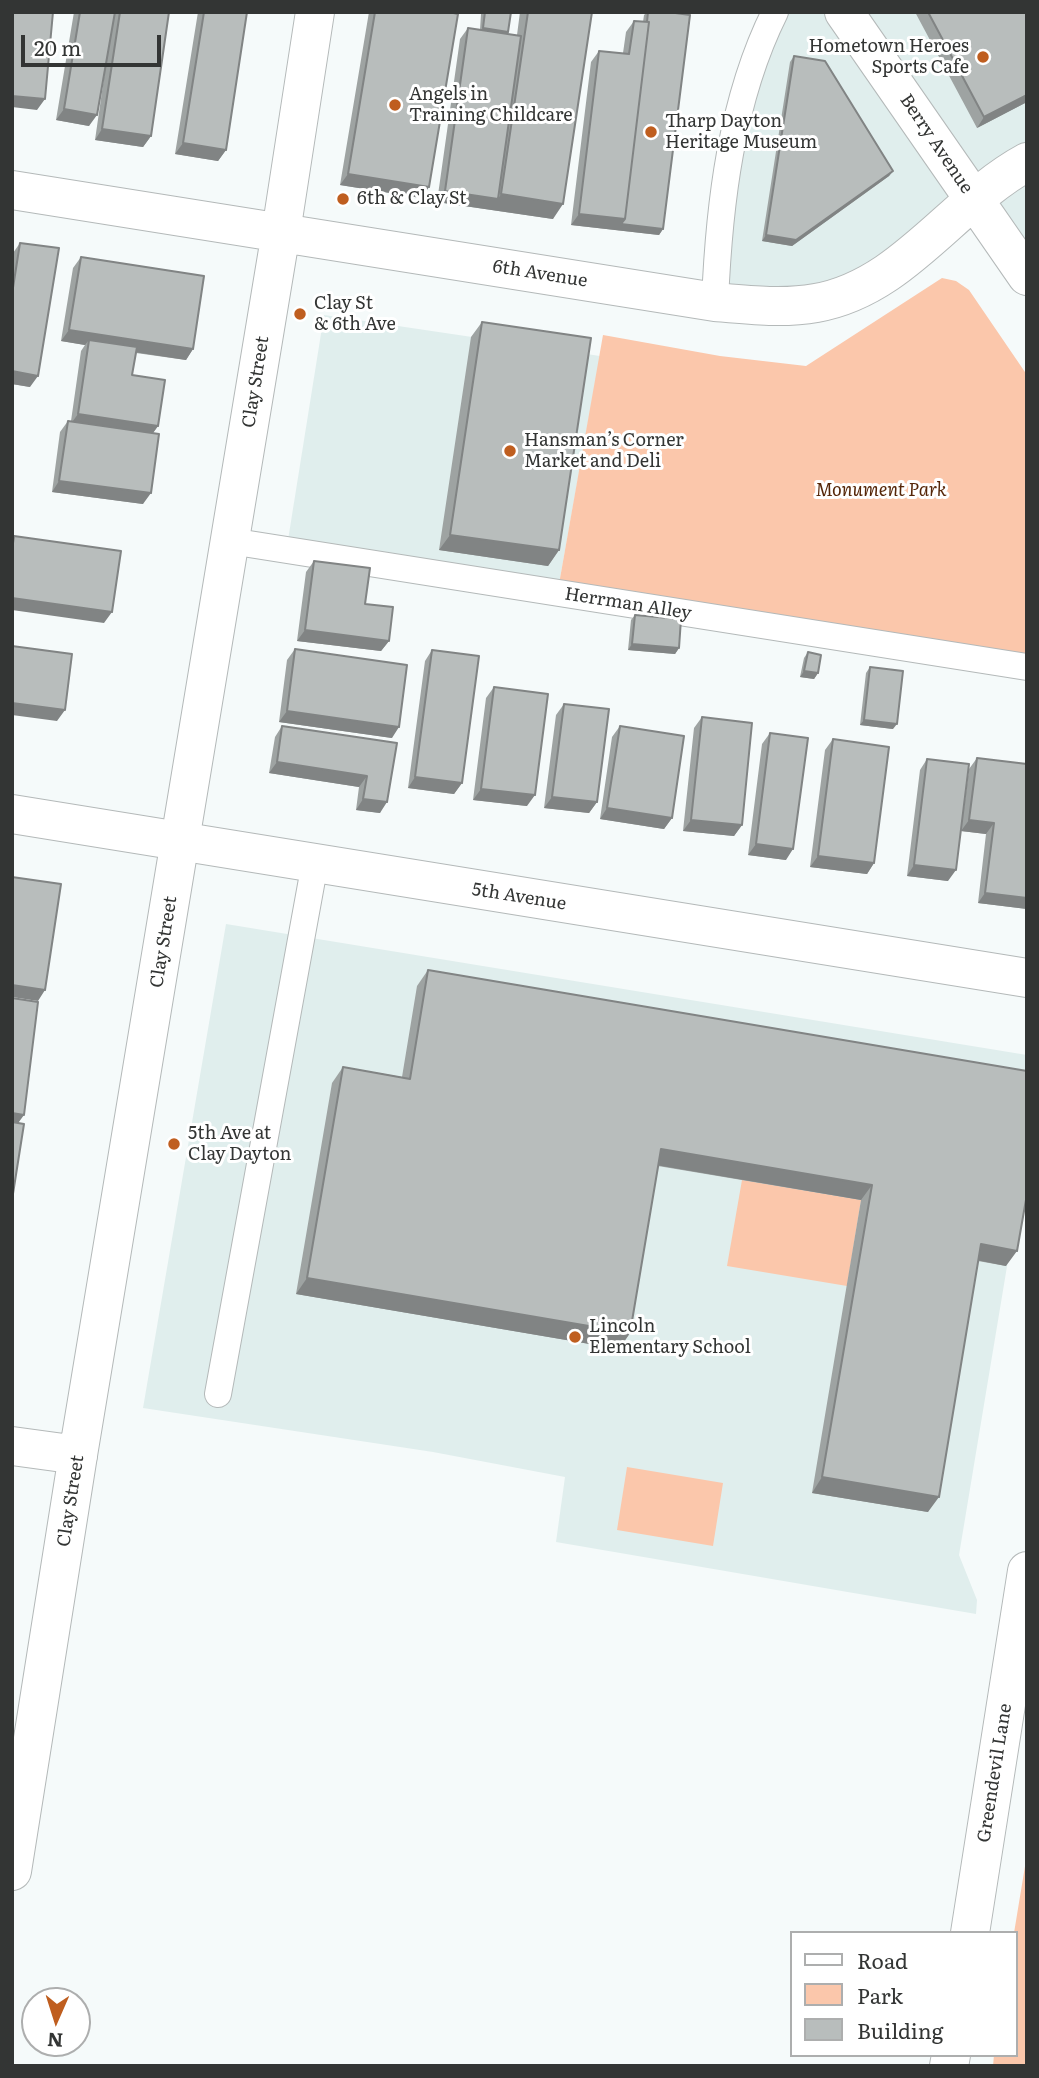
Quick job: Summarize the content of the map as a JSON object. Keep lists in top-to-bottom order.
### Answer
{
  "streets": {
    "street": [
      "Berry Avenue",
      "6th Avenue",
      "Clay Street",
      "5th Avenue",
      "Greendevil Lane"
    ],
    "lane": ["Herrman Alley"]
  },
  "crossings": [
    ["Berry Avenue", "6th Avenue"],
    ["6th Avenue", "Clay Street"],
    ["Clay Street", "Herrman Alley"],
    ["Clay Street", "5th Avenue"]
  ],
  "parks": ["Monument Park"],
  "places": [
    "Hometown Heroes Sports Cafe",
    "Angels in Training Childcare",
    "Tharp Dayton Heritage Museum",
    "6th & Clay St",
    "Clay St & 6th Ave",
    "Hansman’s Corner Market and Deli",
    "5th Ave at Clay Dayton",
    "Lincoln Elementary School"
  ],
  "legend": ["Road", "Park", "Building"],
  "scale_bar": "20 m",
  "north": "bottom"
}
